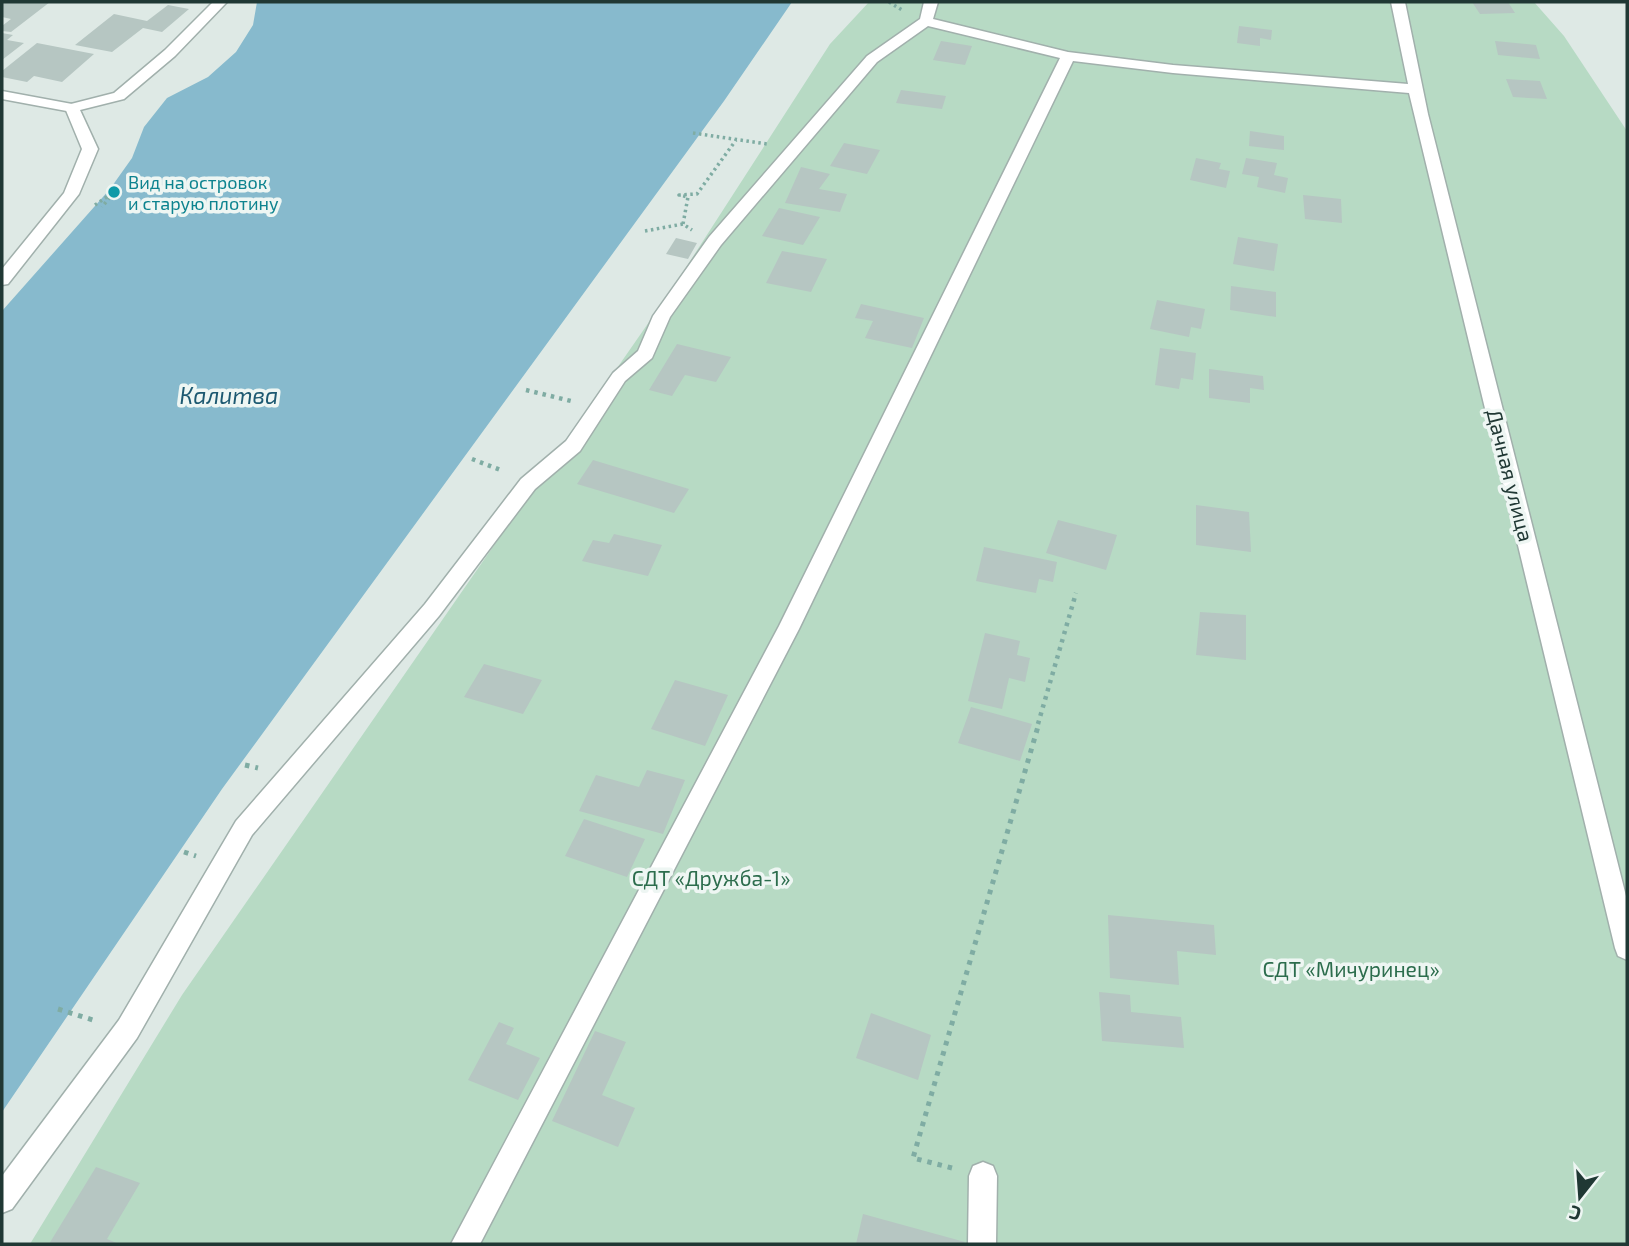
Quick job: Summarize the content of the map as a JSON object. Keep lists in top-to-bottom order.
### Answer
{
  "streets": {
    "street": ["Дачная улица"]
  },
  "water": ["Калитва"],
  "parks": ["СДТ «Дружба-1»", "СДТ «Мичуринец»"],
  "places": ["Вид на островок и старую плотину"],
  "north": "bottom"
}
